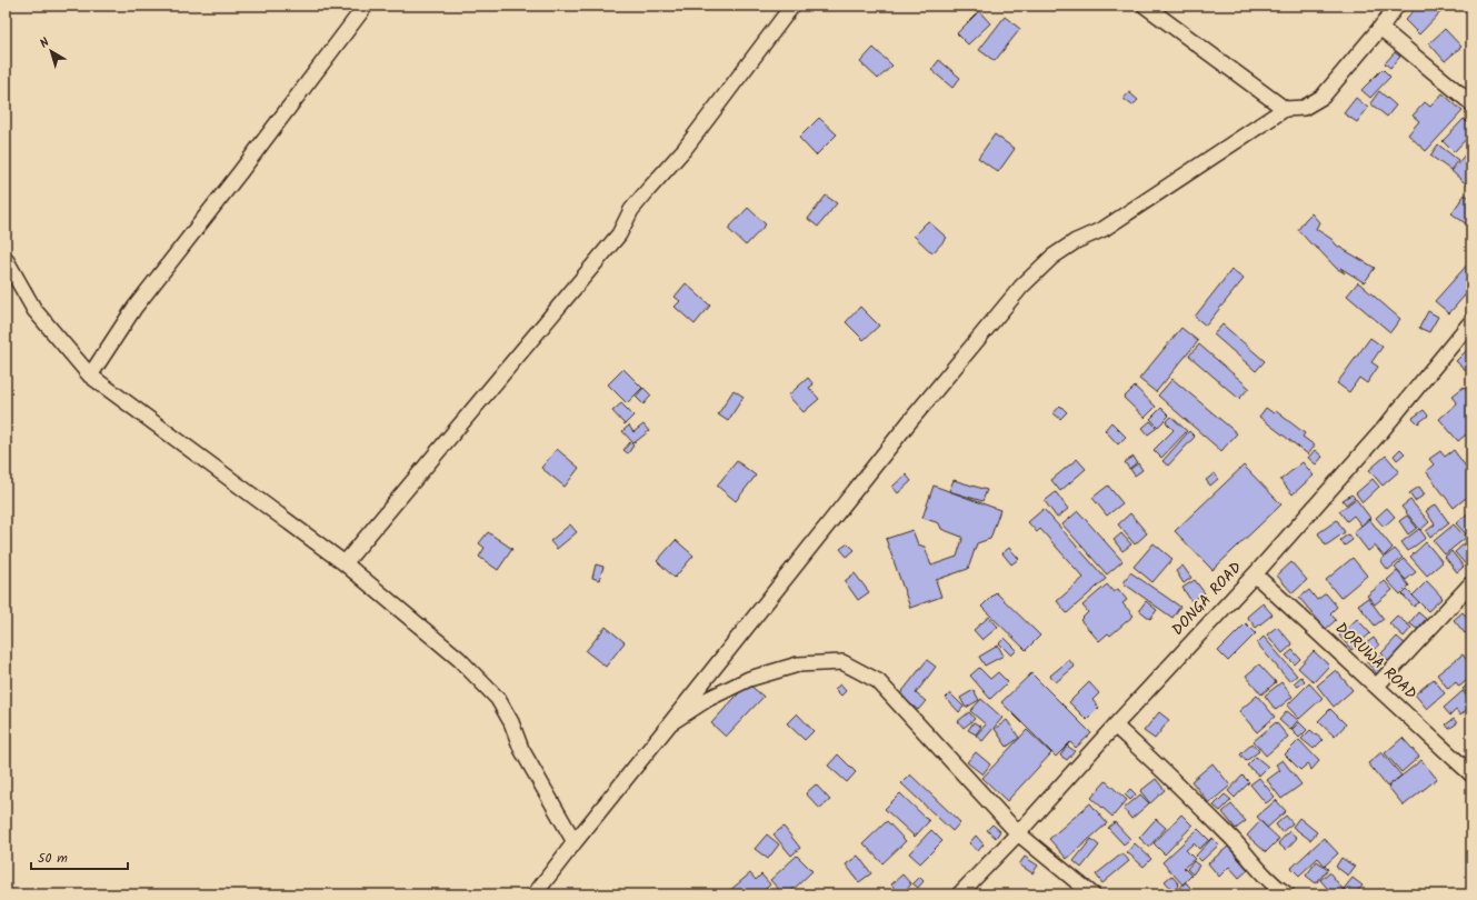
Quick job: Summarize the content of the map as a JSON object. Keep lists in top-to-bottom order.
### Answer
{
  "streets": {
    "street": ["DONGA ROAD", "DORUWA ROAD"]
  },
  "crossings": [
    ["DONGA ROAD", "DORUWA ROAD"]
  ],
  "scale_bar": "50 m",
  "north": "top left"
}
